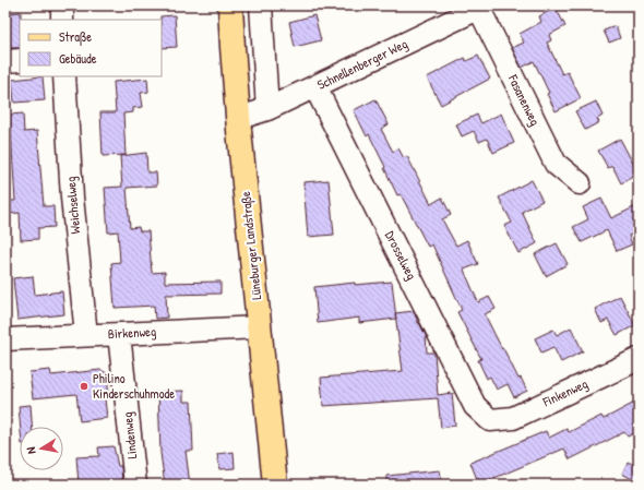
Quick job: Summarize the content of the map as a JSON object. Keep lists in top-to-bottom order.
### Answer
{
  "streets": {
    "main road": ["Lüneburger Landstraße"],
    "street": [
      "Schnellenberger Weg",
      "Fasanenweg",
      "Weichselweg",
      "Drosselweg",
      "Birkenweg",
      "Finkenweg",
      "Lindenweg"
    ]
  },
  "crossings": [
    ["Schnellenberger Weg", "Fasanenweg"],
    ["Schnellenberger Weg", "Lüneburger Landstraße"],
    ["Schnellenberger Weg", "Drosselweg"],
    ["Weichselweg", "Birkenweg"],
    ["Lüneburger Landstraße", "Birkenweg"],
    ["Drosselweg", "Finkenweg"],
    ["Birkenweg", "Lindenweg"]
  ],
  "places": ["Philino Kinderschuhmode"],
  "legend": ["Straße", "Gebäude"],
  "north": "left"
}
